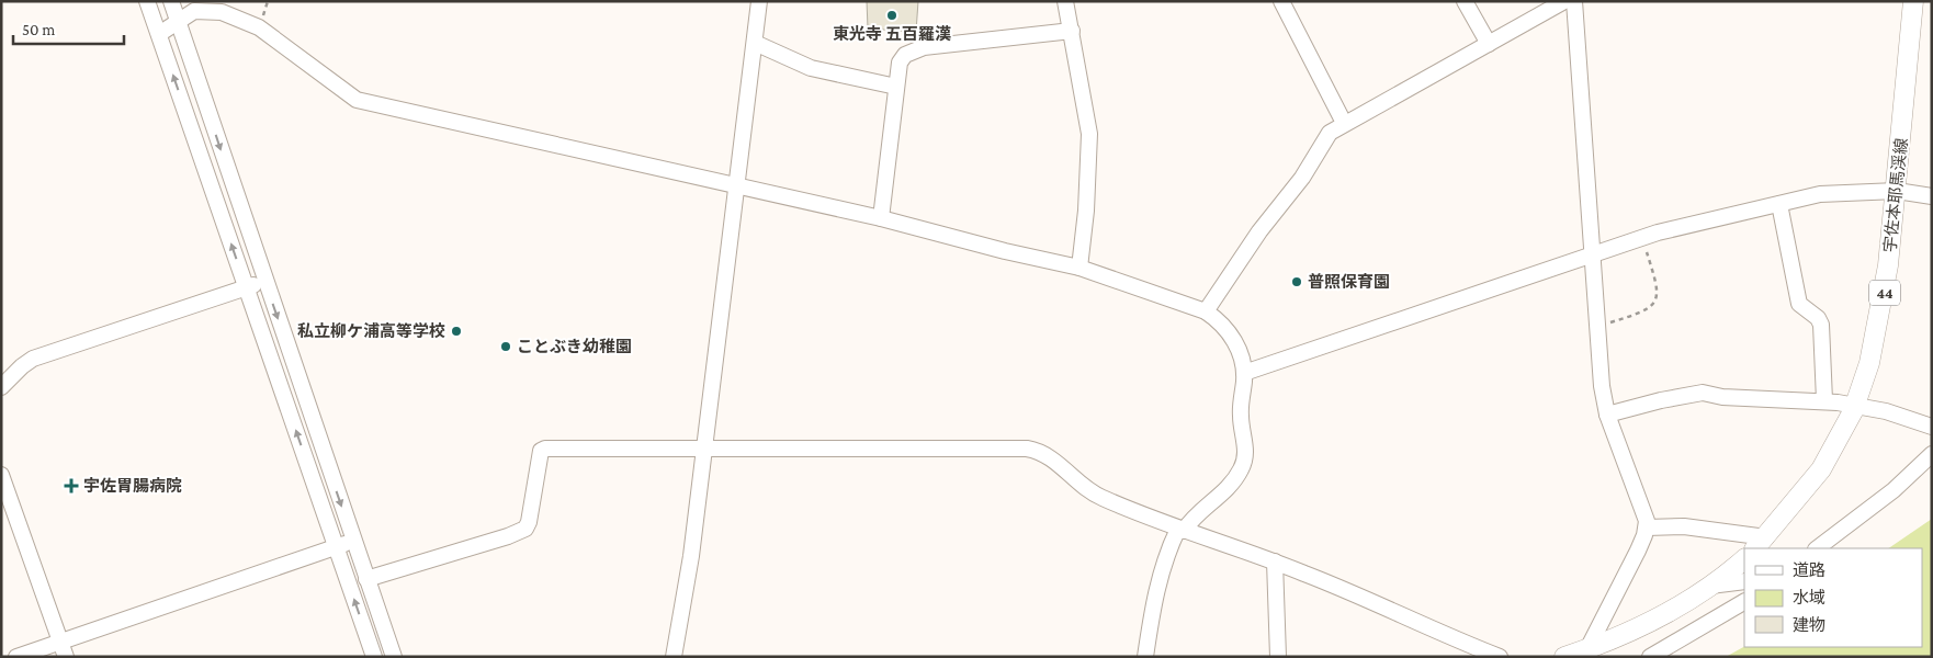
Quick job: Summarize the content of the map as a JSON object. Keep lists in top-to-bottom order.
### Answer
{
  "streets": {
    "main road": ["宇佐本耶馬渓線", "44"]
  },
  "places": {
    "other": [
      "東光寺 五百羅漢",
      "普照保育園",
      "私立柳ケ浦高等学校",
      "ことぶき幼稚園"
    ],
    "health": ["宇佐胃腸病院"]
  },
  "legend": ["道路", "水域", "建物"],
  "scale_bar": "50 m"
}
